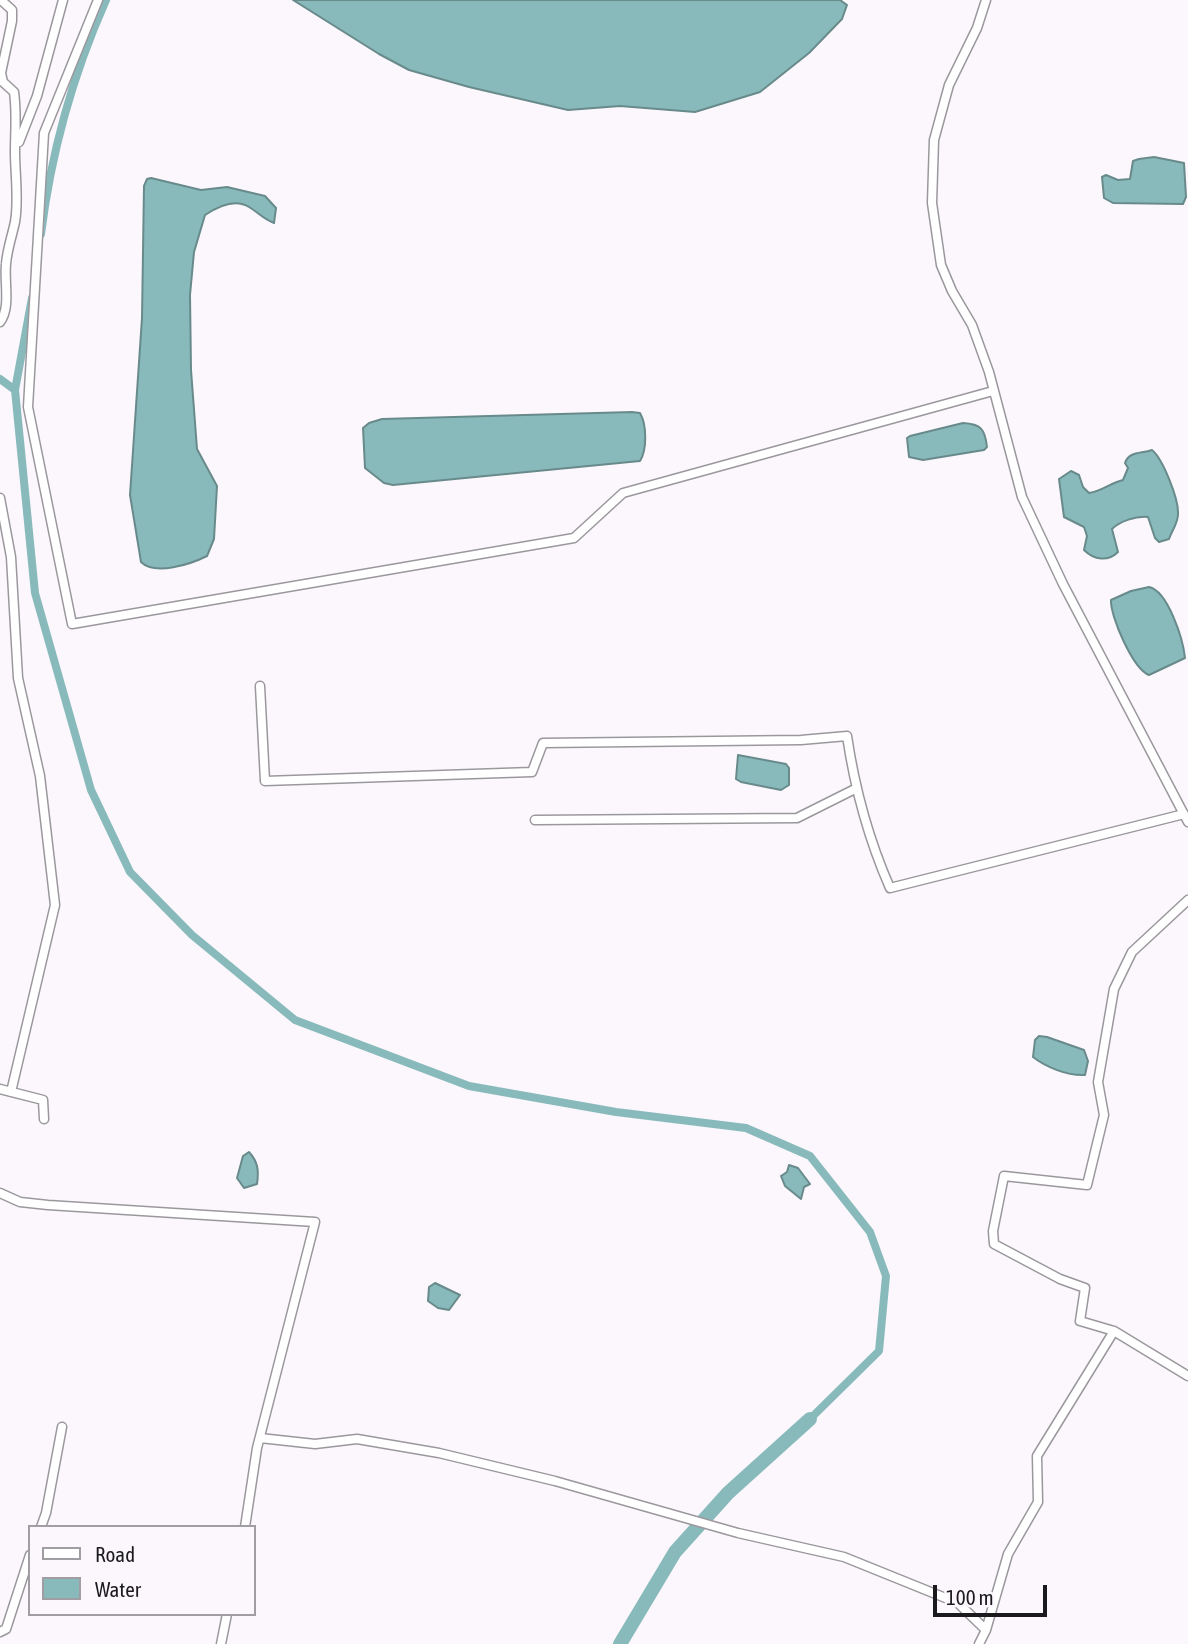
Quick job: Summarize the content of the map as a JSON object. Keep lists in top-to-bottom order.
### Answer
{
  "legend": ["Road", "Water"],
  "scale_bar": "100 m"
}
